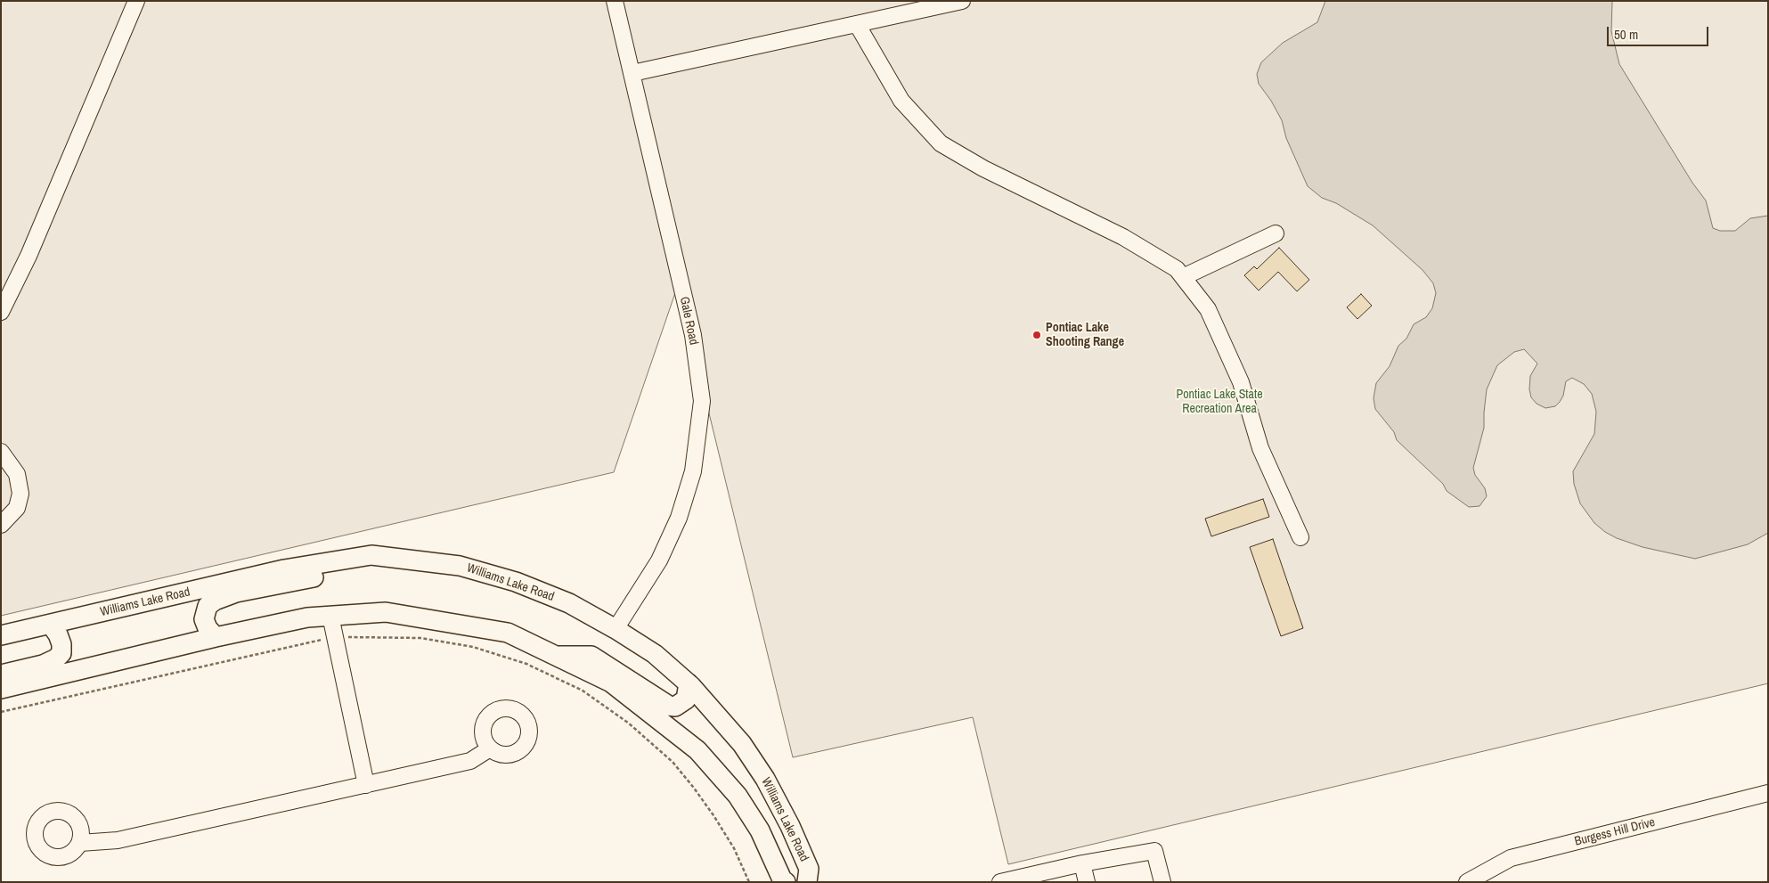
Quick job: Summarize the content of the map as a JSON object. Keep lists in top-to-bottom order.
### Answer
{
  "streets": {
    "main road": ["Williams Lake Road"],
    "street": ["Gale Road", "Burgess Hill Drive"]
  },
  "crossings": [
    ["Gale Road", "Williams Lake Road"]
  ],
  "parks": ["Pontiac Lake State Recreation Area"],
  "places": ["Pontiac Lake Shooting Range"],
  "scale_bar": "50 m"
}
